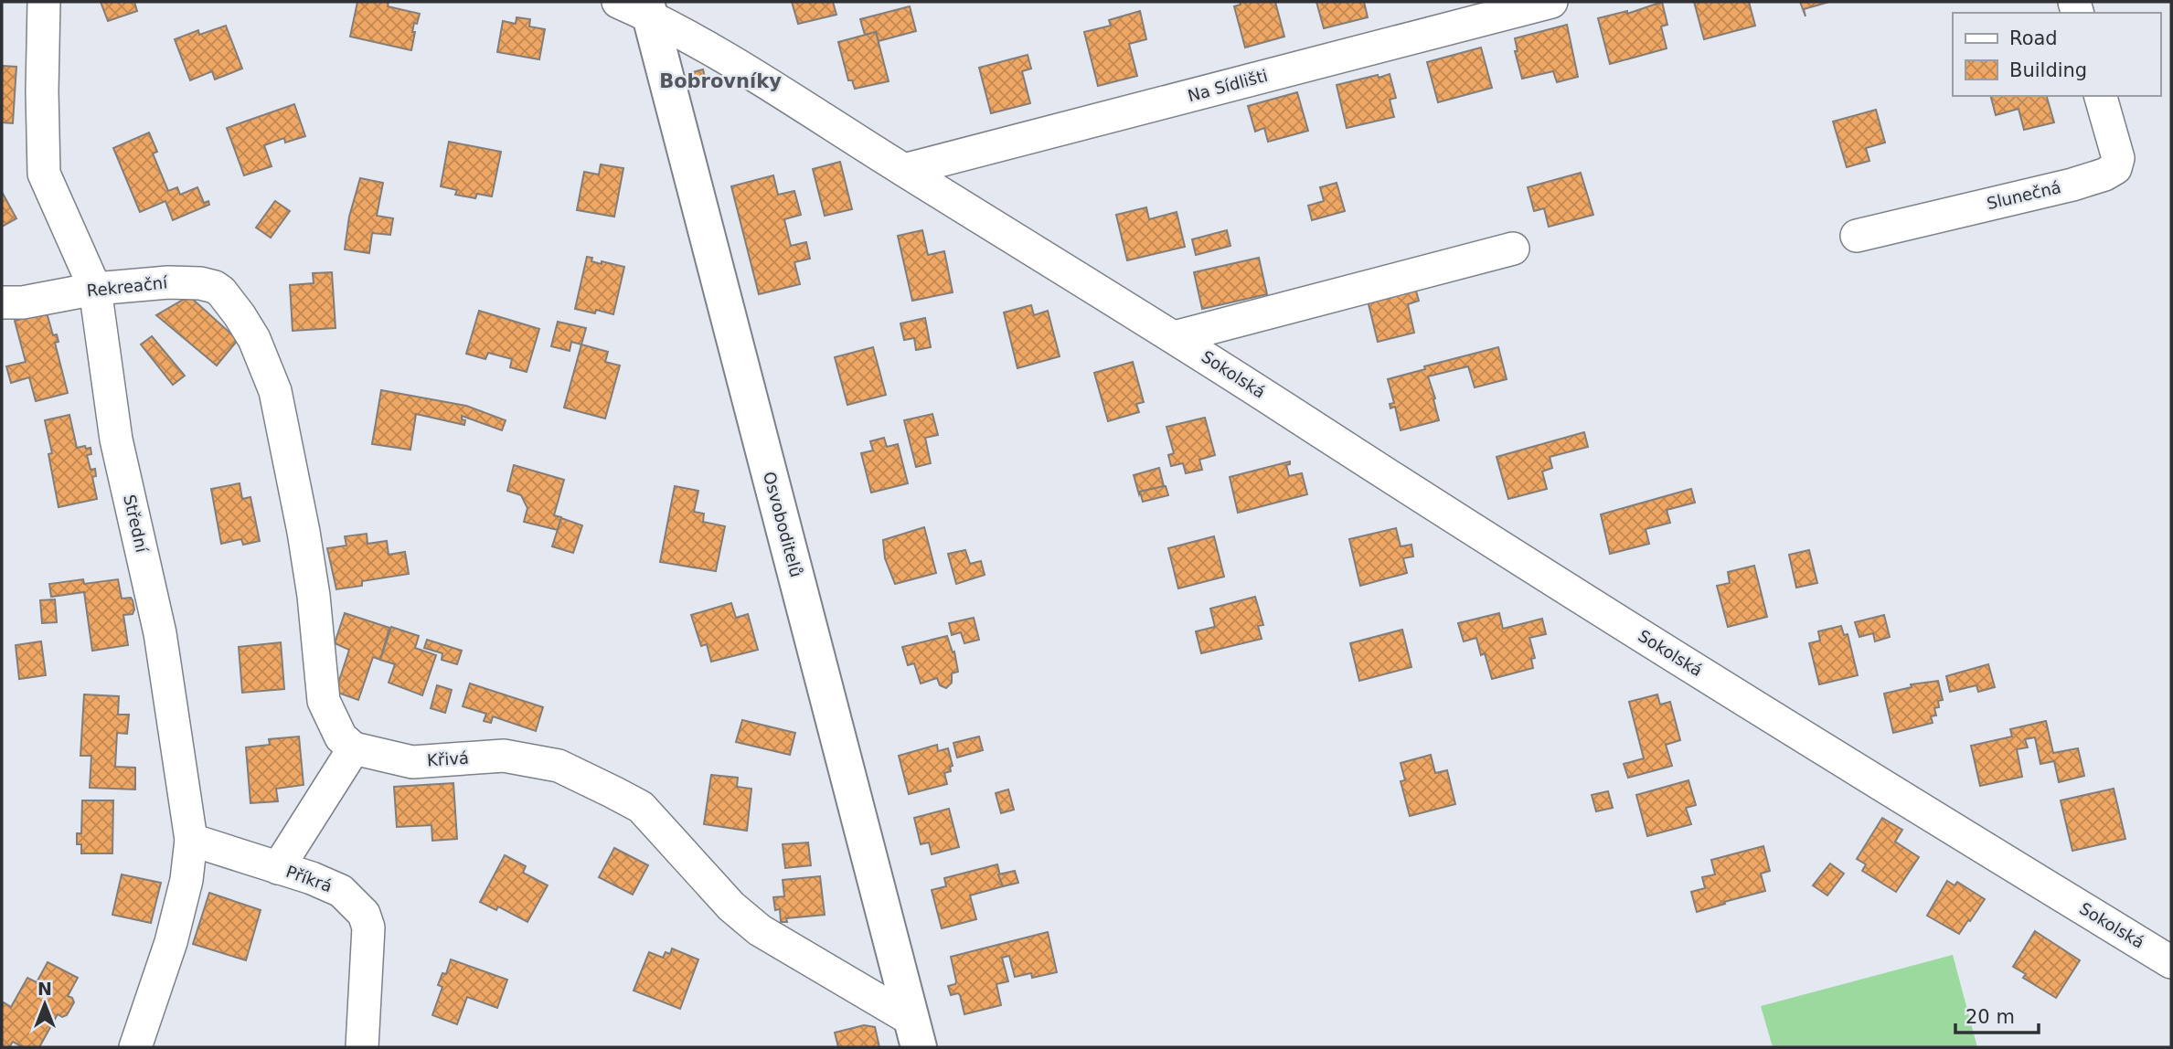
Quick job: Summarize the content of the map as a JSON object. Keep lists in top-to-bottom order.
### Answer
{
  "streets": {
    "street": [
      "Na Sídlišti",
      "Slunečná",
      "Rekreační",
      "Sokolská",
      "Střední",
      "Osvoboditelů",
      "Křivá",
      "Příkrá"
    ]
  },
  "crossings": [
    ["Na Sídlišti", "Sokolská"],
    ["Rekreační", "Střední"],
    ["Rekreační", "Křivá"],
    ["Sokolská", "Osvoboditelů"],
    ["Střední", "Příkrá"],
    ["Osvoboditelů", "Křivá"]
  ],
  "districts": ["Bobrovníky"],
  "legend": ["Road", "Building"],
  "scale_bar": "20 m",
  "north": "top"
}
